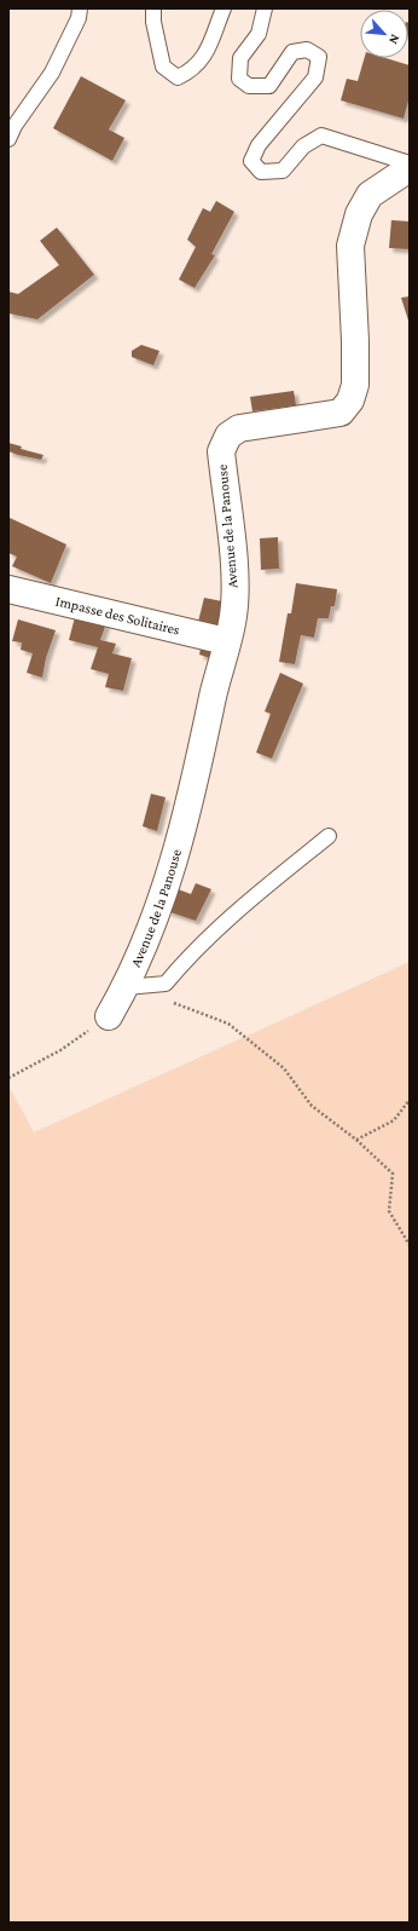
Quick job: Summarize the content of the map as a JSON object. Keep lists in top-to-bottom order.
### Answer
{
  "streets": {
    "street": ["Avenue de la Panouse", "Impasse des Solitaires"]
  },
  "crossings": [
    ["Avenue de la Panouse", "Impasse des Solitaires"]
  ],
  "north": "bottom right"
}
